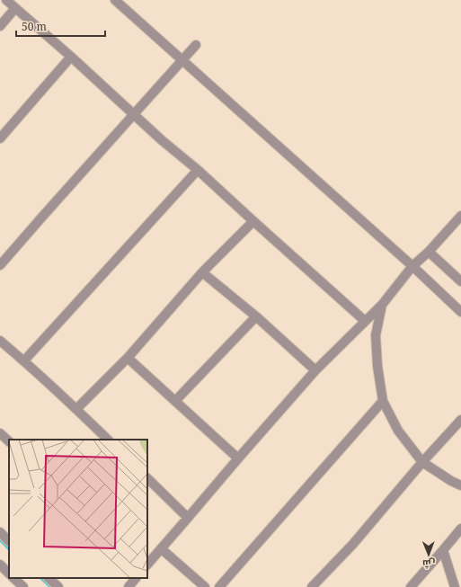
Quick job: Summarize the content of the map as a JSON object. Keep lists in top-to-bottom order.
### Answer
{
  "scale_bar": "50 m",
  "north": "bottom"
}
